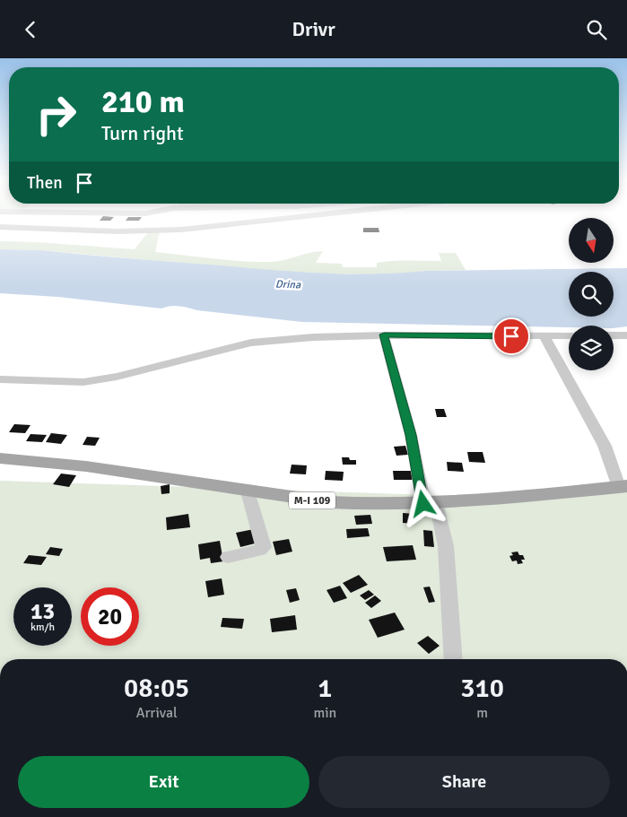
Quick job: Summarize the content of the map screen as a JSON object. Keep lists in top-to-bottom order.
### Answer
{
  "streets": {
    "main road": ["M-I 109"]
  },
  "water": ["Drina"],
  "north": "bottom",
  "page": {
    "header": "Drivr",
    "turn": ["210 m", "Turn right"],
    "then": "Then",
    "speed": "13 km/h",
    "limit": "20",
    "eta": [
      "08:05",
      "Arrival",
      "1",
      "min",
      "310",
      "m"
    ],
    "buttons": ["Exit", "Share"]
  }
}
